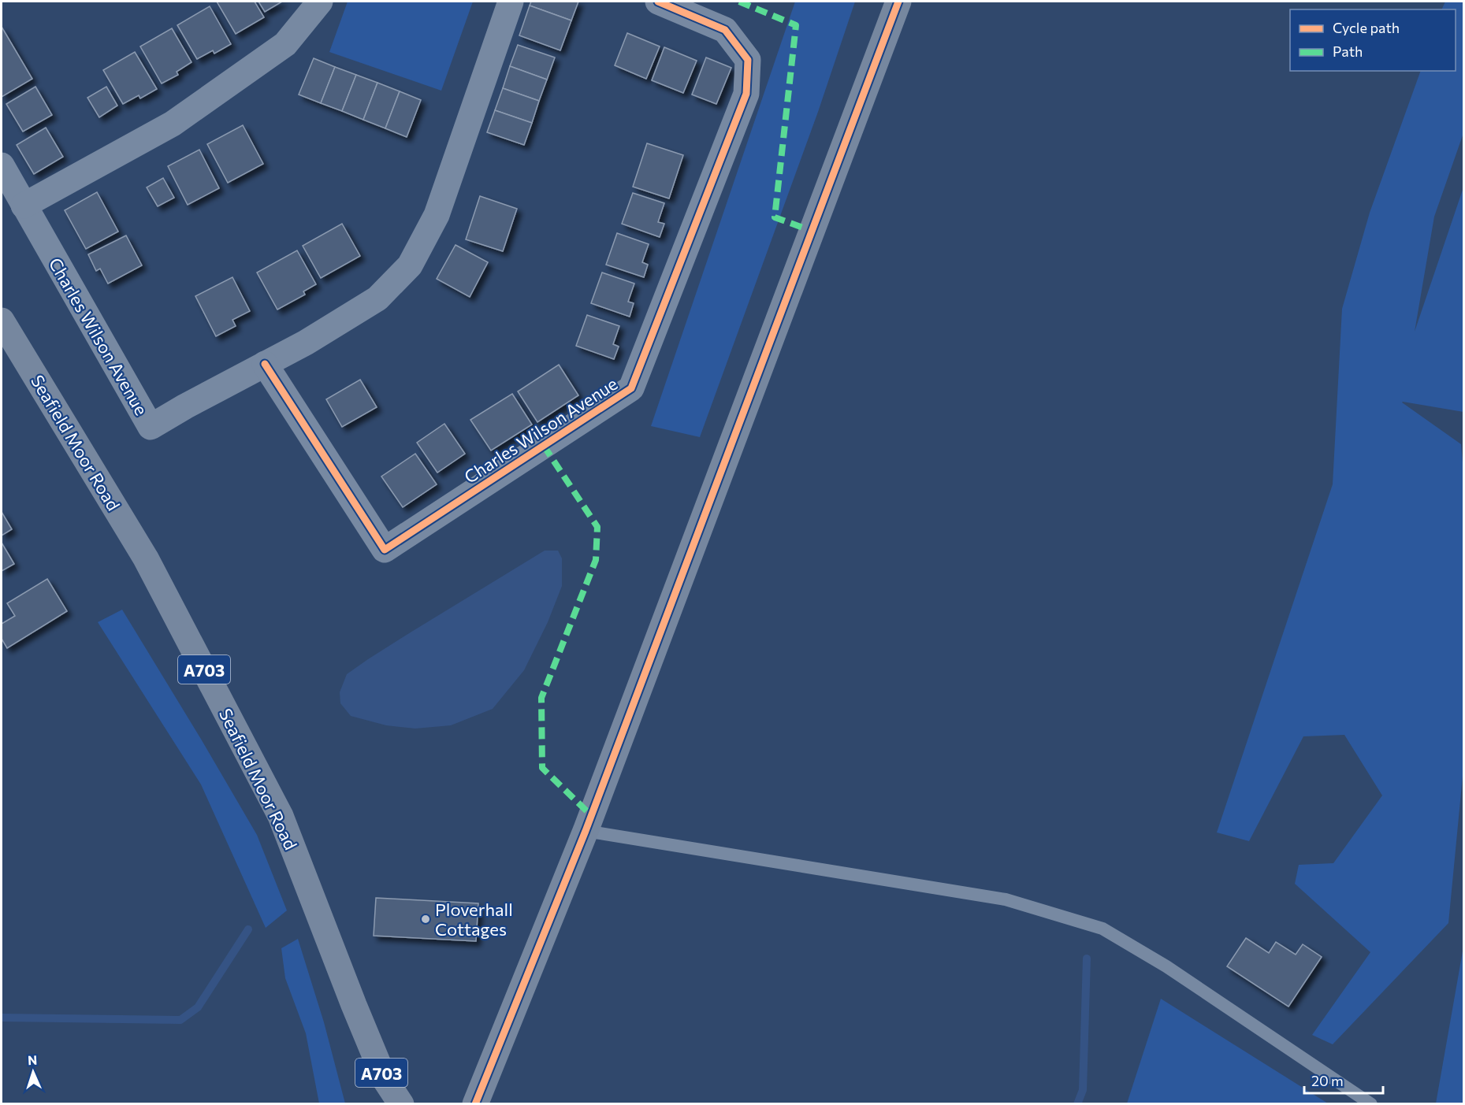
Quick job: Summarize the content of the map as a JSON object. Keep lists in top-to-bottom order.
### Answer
{
  "streets": {
    "main road": ["Seafield Moor Road", "A703"],
    "street": ["Charles Wilson Avenue"]
  },
  "places": ["Ploverhall Cottages"],
  "legend": ["Cycle path", "Path"],
  "scale_bar": "20 m",
  "north": "top"
}
